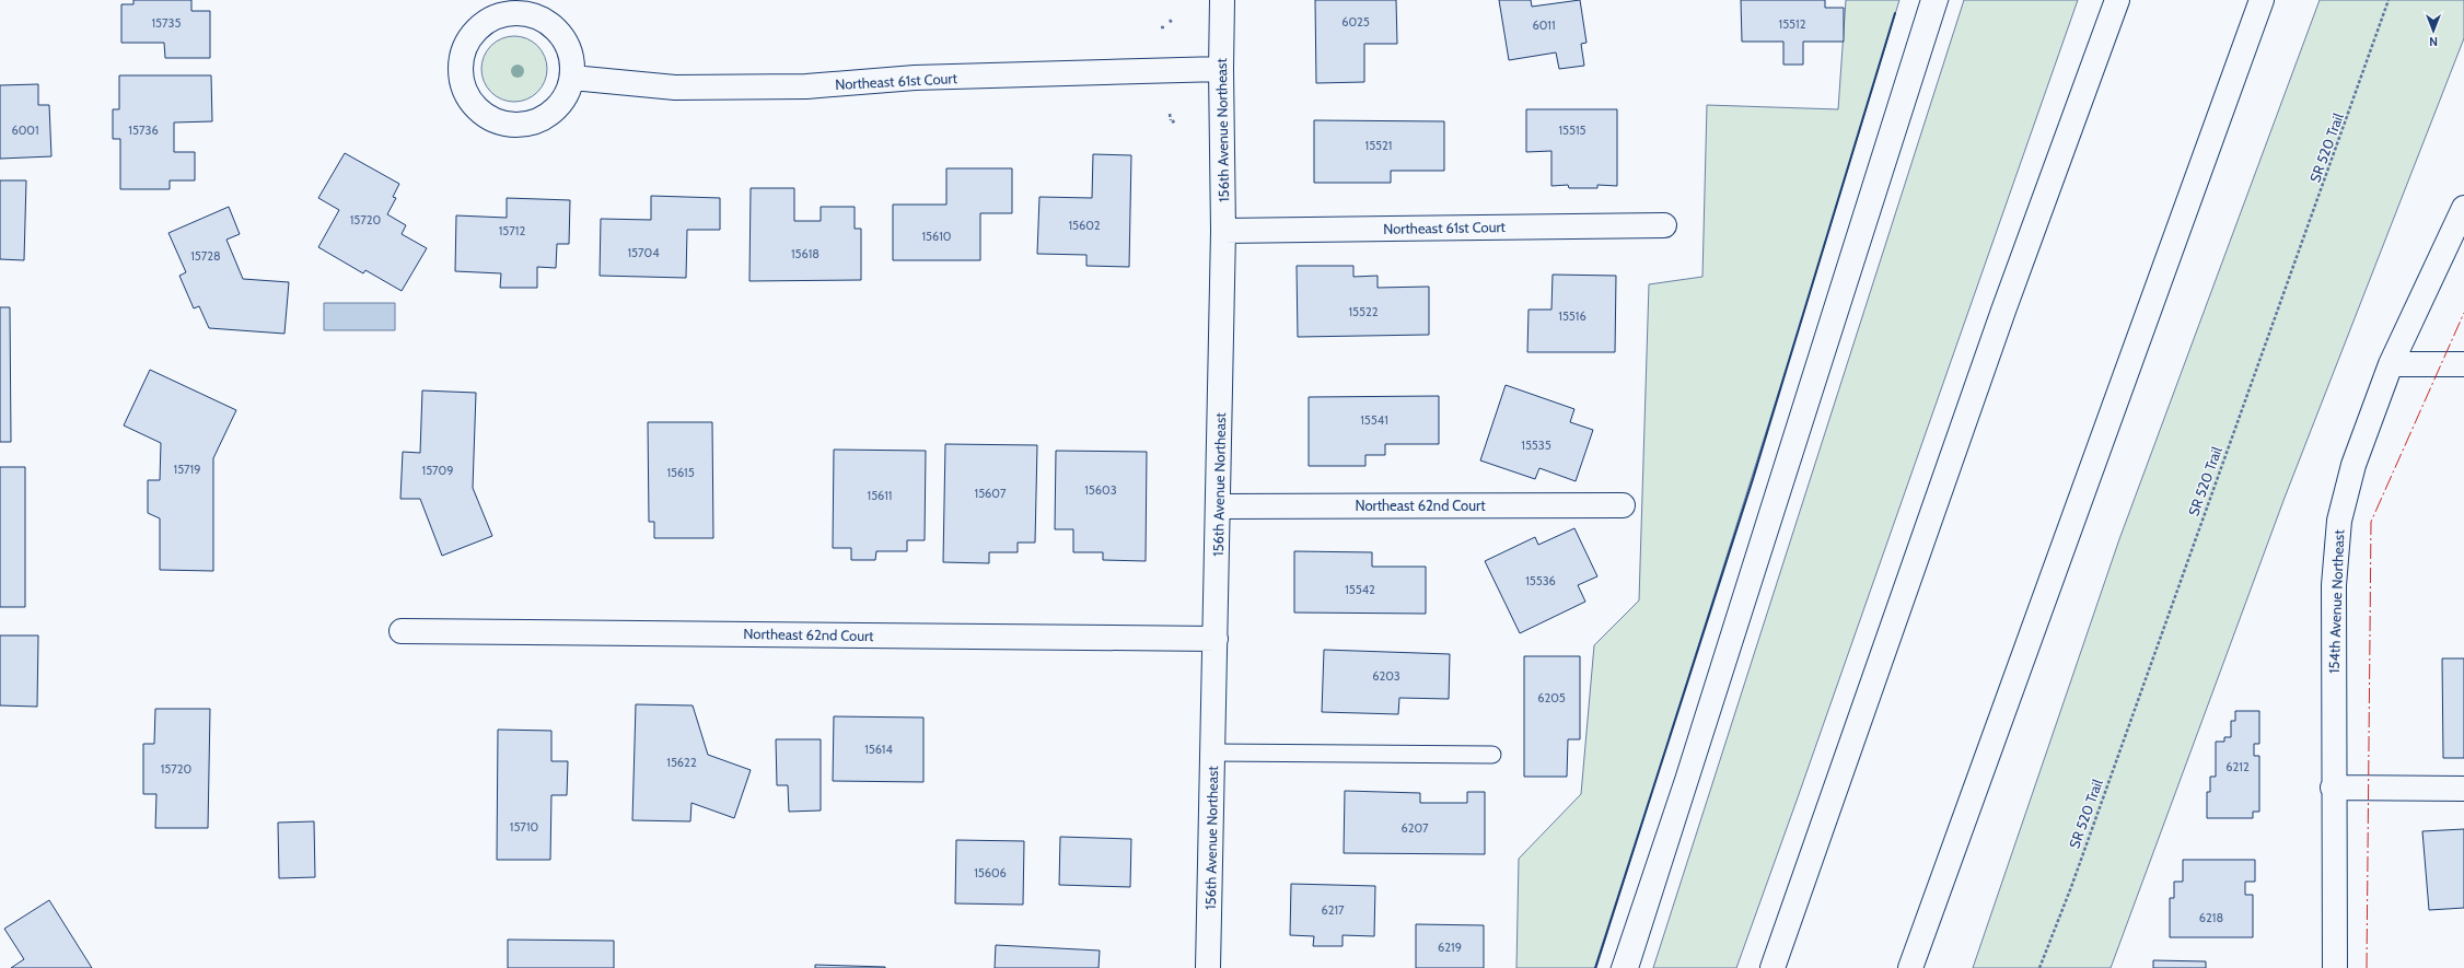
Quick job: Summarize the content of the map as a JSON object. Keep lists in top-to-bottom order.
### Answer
{
  "streets": {
    "main road": [
      "Northeast 61st Court",
      "156th Avenue Northeast",
      "Northeast 62nd Court",
      "154th Avenue Northeast"
    ],
    "path": ["SR 520 Trail"]
  },
  "crossings": [
    ["Northeast 61st Court", "156th Avenue Northeast"],
    ["156th Avenue Northeast", "Northeast 62nd Court"]
  ],
  "house_numbers": [
    "6025",
    "15735",
    "15512",
    "6011",
    "6001",
    "15736",
    "15515",
    "15521",
    "15720",
    "15602",
    "15712",
    "15610",
    "15704",
    "15618",
    "15728",
    "15522",
    "15516",
    "15541",
    "15535",
    "15719",
    "15709",
    "15615",
    "15603",
    "15607",
    "15611",
    "15536",
    "15542",
    "6203",
    "6205",
    "15614",
    "15622",
    "6212",
    "15720",
    "15710",
    "6207",
    "15606",
    "6217",
    "6218",
    "6219"
  ],
  "north": "bottom"
}
